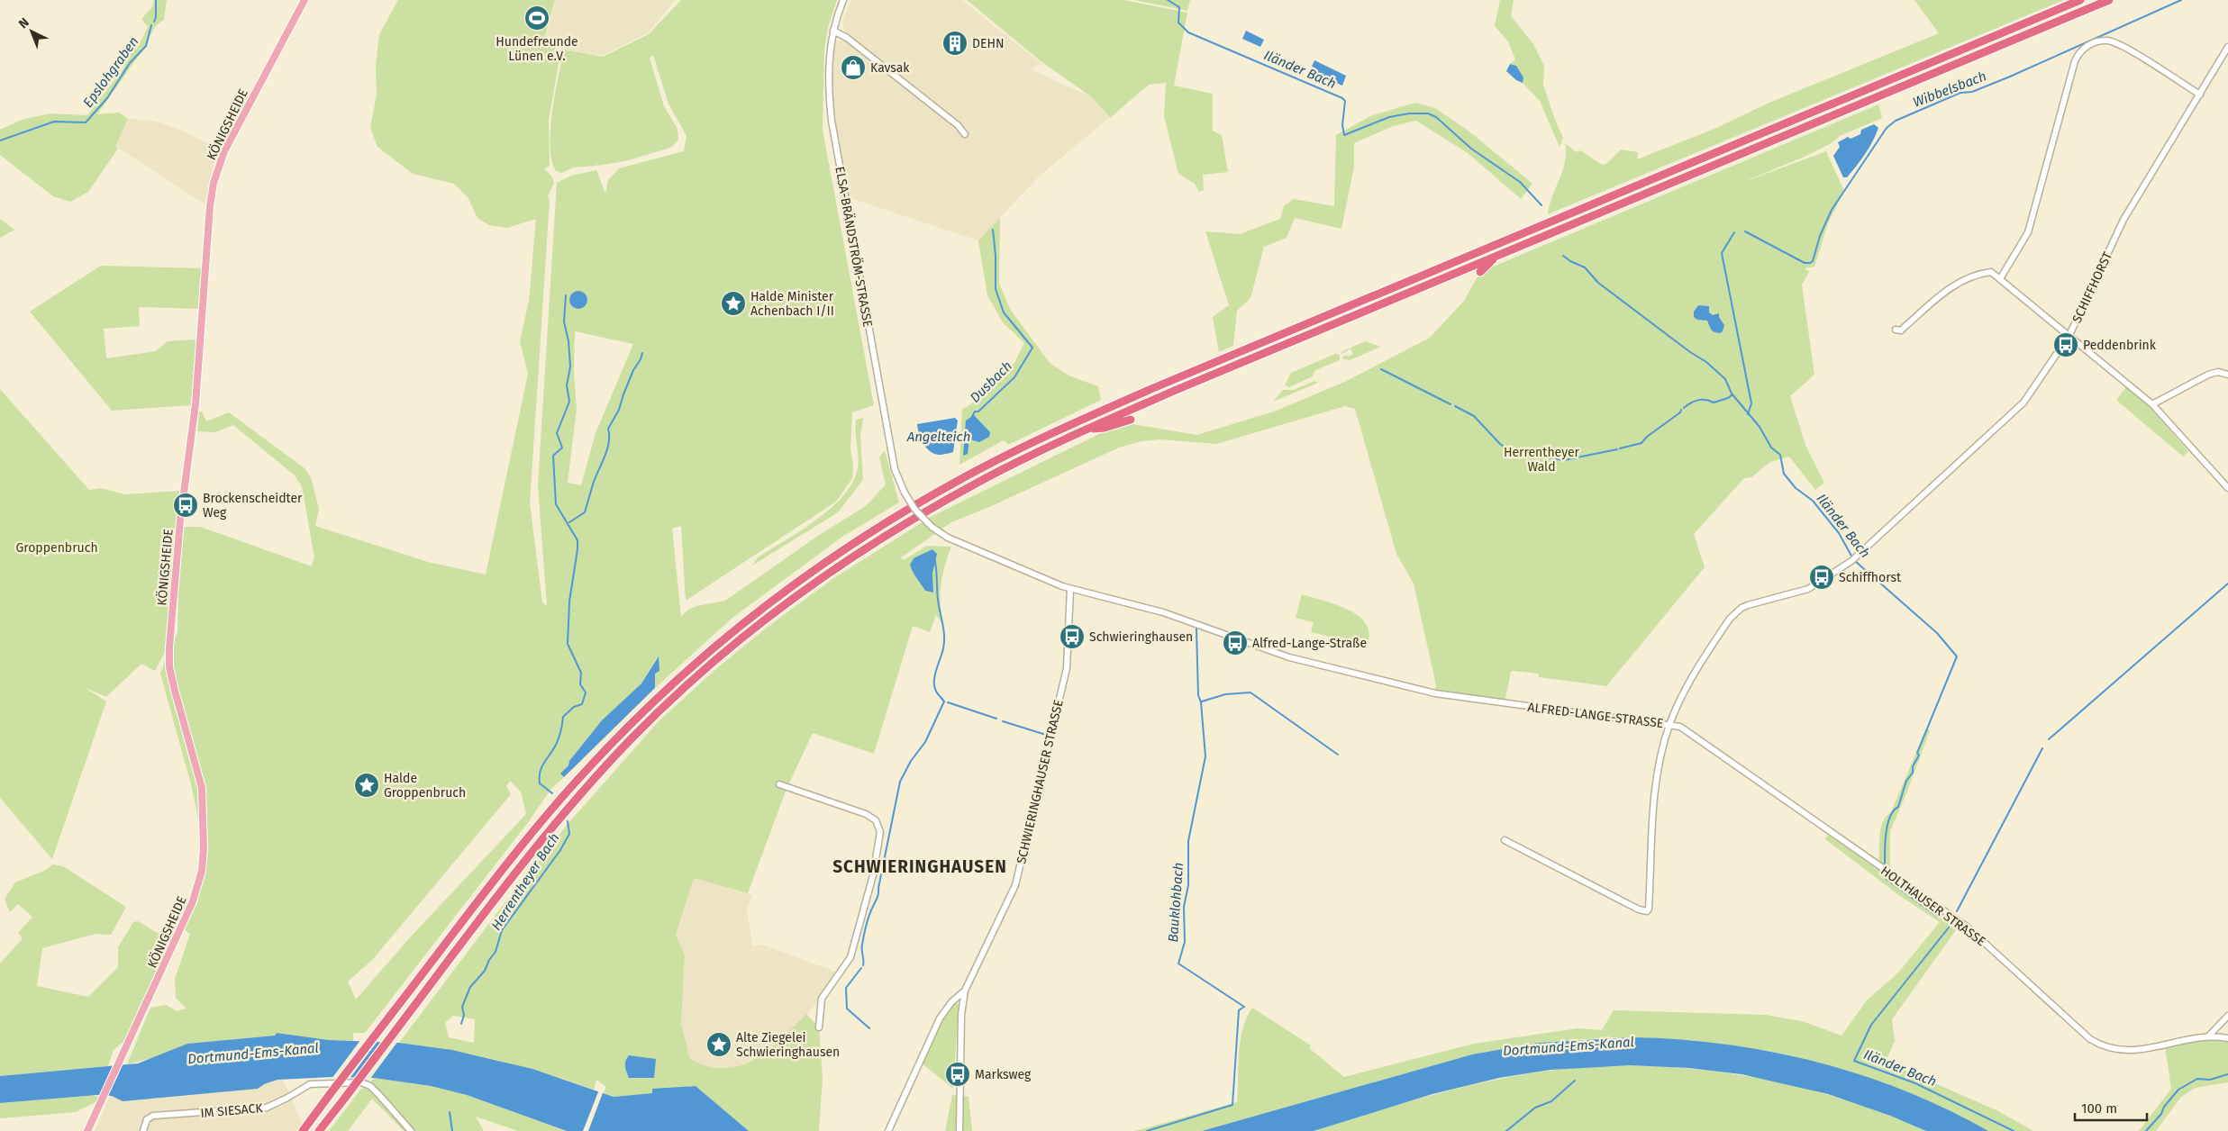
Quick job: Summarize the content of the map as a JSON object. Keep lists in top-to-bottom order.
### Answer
{
  "streets": {
    "main road": ["KÖNIGSHEIDE"],
    "street": [
      "ELSA-BRÄNDSTRÖM-STRASSE",
      "SCHIFFHORST",
      "ALFRED-LANGE-STRASSE",
      "SCHWIERINGHAUSER STRASSE",
      "HOLTHAUSER STRASSE",
      "IM SIESACK"
    ]
  },
  "crossings": [
    ["ELSA-BRÄNDSTRÖM-STRASSE", "ALFRED-LANGE-STRASSE"],
    ["SCHIFFHORST", "ALFRED-LANGE-STRASSE"],
    ["SCHIFFHORST", "HOLTHAUSER STRASSE"],
    ["ALFRED-LANGE-STRASSE", "SCHWIERINGHAUSER STRASSE"],
    ["ALFRED-LANGE-STRASSE", "HOLTHAUSER STRASSE"]
  ],
  "districts": ["SCHWIERINGHAUSEN"],
  "water": [
    "Iländer Bach",
    "Epslohgraben",
    "Wibbelsbach",
    "Dusbach",
    "Angelteich",
    "Herrentheyer Bach",
    "Bauklohbach",
    "Dortmund-Ems-Kanal"
  ],
  "parks": ["Herrentheyer Wald", "Groppenbruch"],
  "places": {
    "sports": ["Hundefreunde Lünen e.V."],
    "building": ["DEHN"],
    "shop": ["Kavsak"],
    "place": ["Halde Minister Achenbach I/II", "Halde Groppenbruch", "Alte Ziegelei Schwieringhausen"],
    "bus stop": [
      "Peddenbrink",
      "Brockenscheidter Weg",
      "Schiffhorst",
      "Schwieringhausen",
      "Alfred-Lange-Straße",
      "Marksweg"
    ]
  },
  "scale_bar": "100 m",
  "north": "top left"
}
